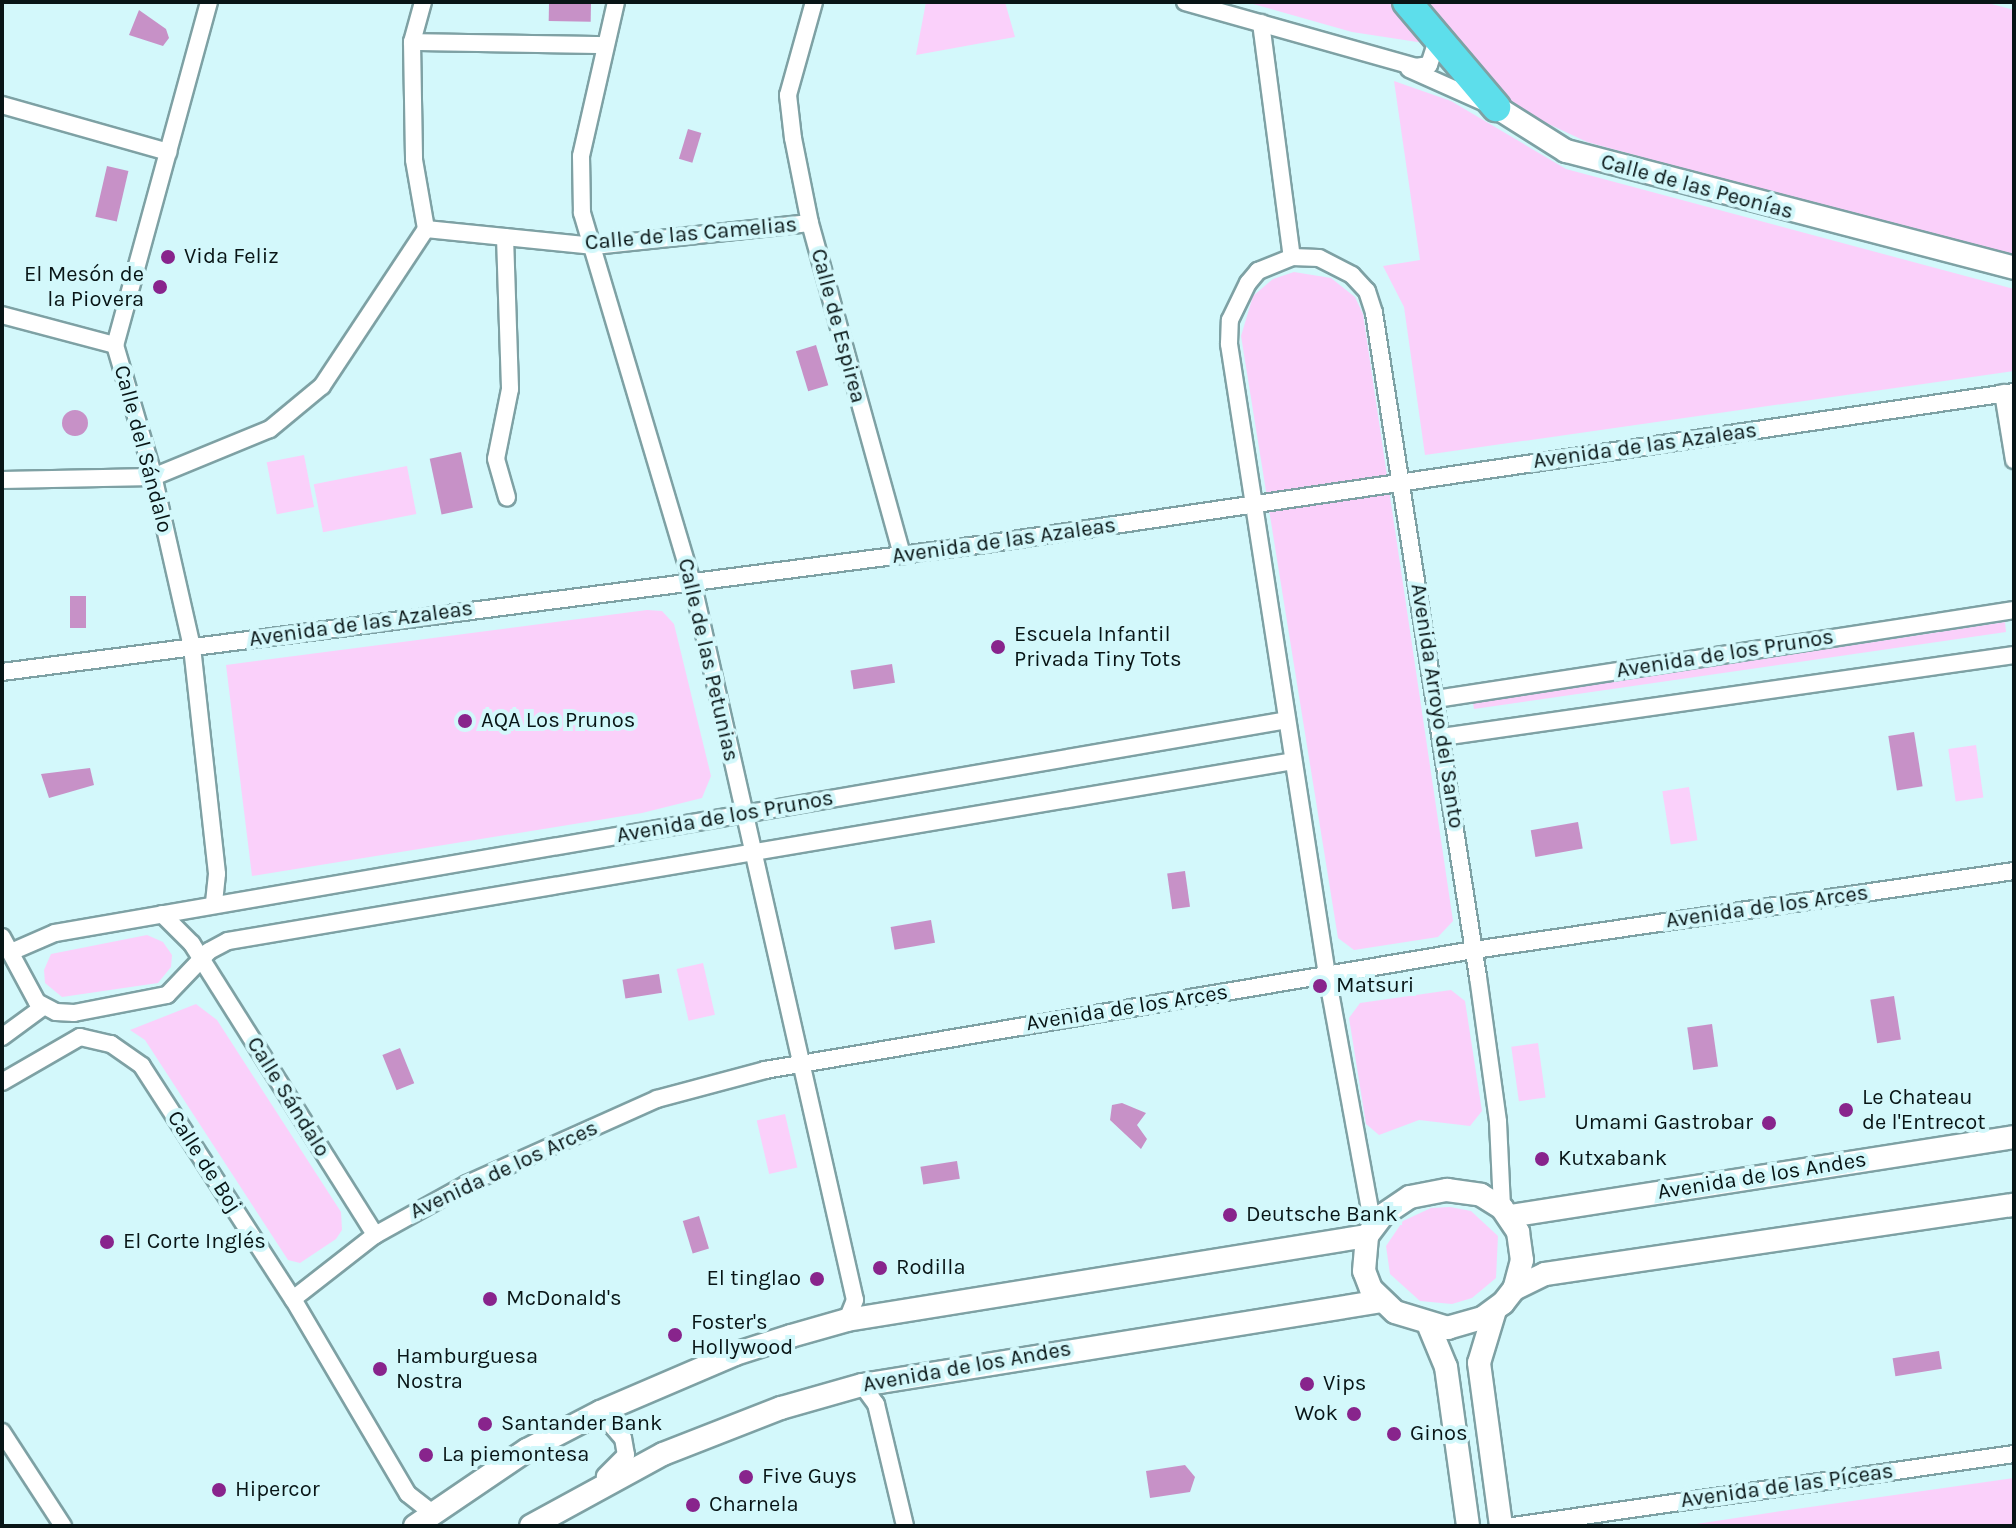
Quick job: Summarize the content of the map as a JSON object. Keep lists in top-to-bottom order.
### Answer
{
  "streets": {
    "main road": ["Calle de las Peonías", "Avenida de los Andes"],
    "street": [
      "Calle de las Camelias",
      "Calle de Espirea",
      "Avenida de las Azaleas",
      "Calle del Sándalo",
      "Avenida de los Prunos",
      "Calle de las Petunias",
      "Avenida Arroyo del Santo",
      "Avenida de los Arces",
      "Calle Sándalo",
      "Calle de Boj",
      "Avenida de las Píceas"
    ]
  },
  "crossings": [
    ["Calle de las Camelias", "Calle de Espirea"],
    ["Calle de las Camelias", "Calle de las Petunias"],
    ["Calle de Espirea", "Avenida de las Azaleas"],
    ["Avenida de las Azaleas", "Calle del Sándalo"],
    ["Avenida de las Azaleas", "Calle de las Petunias"],
    ["Avenida de las Azaleas", "Avenida Arroyo del Santo"],
    ["Calle del Sándalo", "Avenida de los Prunos"],
    ["Avenida de los Prunos", "Calle de las Petunias"],
    ["Avenida de los Prunos", "Avenida Arroyo del Santo"],
    ["Avenida de los Prunos", "Calle Sándalo"],
    ["Calle de las Petunias", "Avenida de los Arces"],
    ["Avenida Arroyo del Santo", "Avenida de los Arces"],
    ["Avenida Arroyo del Santo", "Avenida de los Andes"],
    ["Avenida de los Arces", "Calle Sándalo"],
    ["Avenida de los Arces", "Calle de Boj"]
  ],
  "places": [
    "Vida Feliz",
    "El Mesón de la Piovera",
    "Escuela Infantil Privada Tiny Tots",
    "AQA Los Prunos",
    "Matsuri",
    "Le Chateau de l'Entrecot",
    "Umami Gastrobar",
    "Kutxabank",
    "Deutsche Bank",
    "El Corte Inglés",
    "Rodilla",
    "El tinglao",
    "McDonald's",
    "Foster's Hollywood",
    "Hamburguesa Nostra",
    "Vips",
    "Wok",
    "Santander Bank",
    "Ginos",
    "La piemontesa",
    "Five Guys",
    "Hipercor",
    "Charnela"
  ]
}
